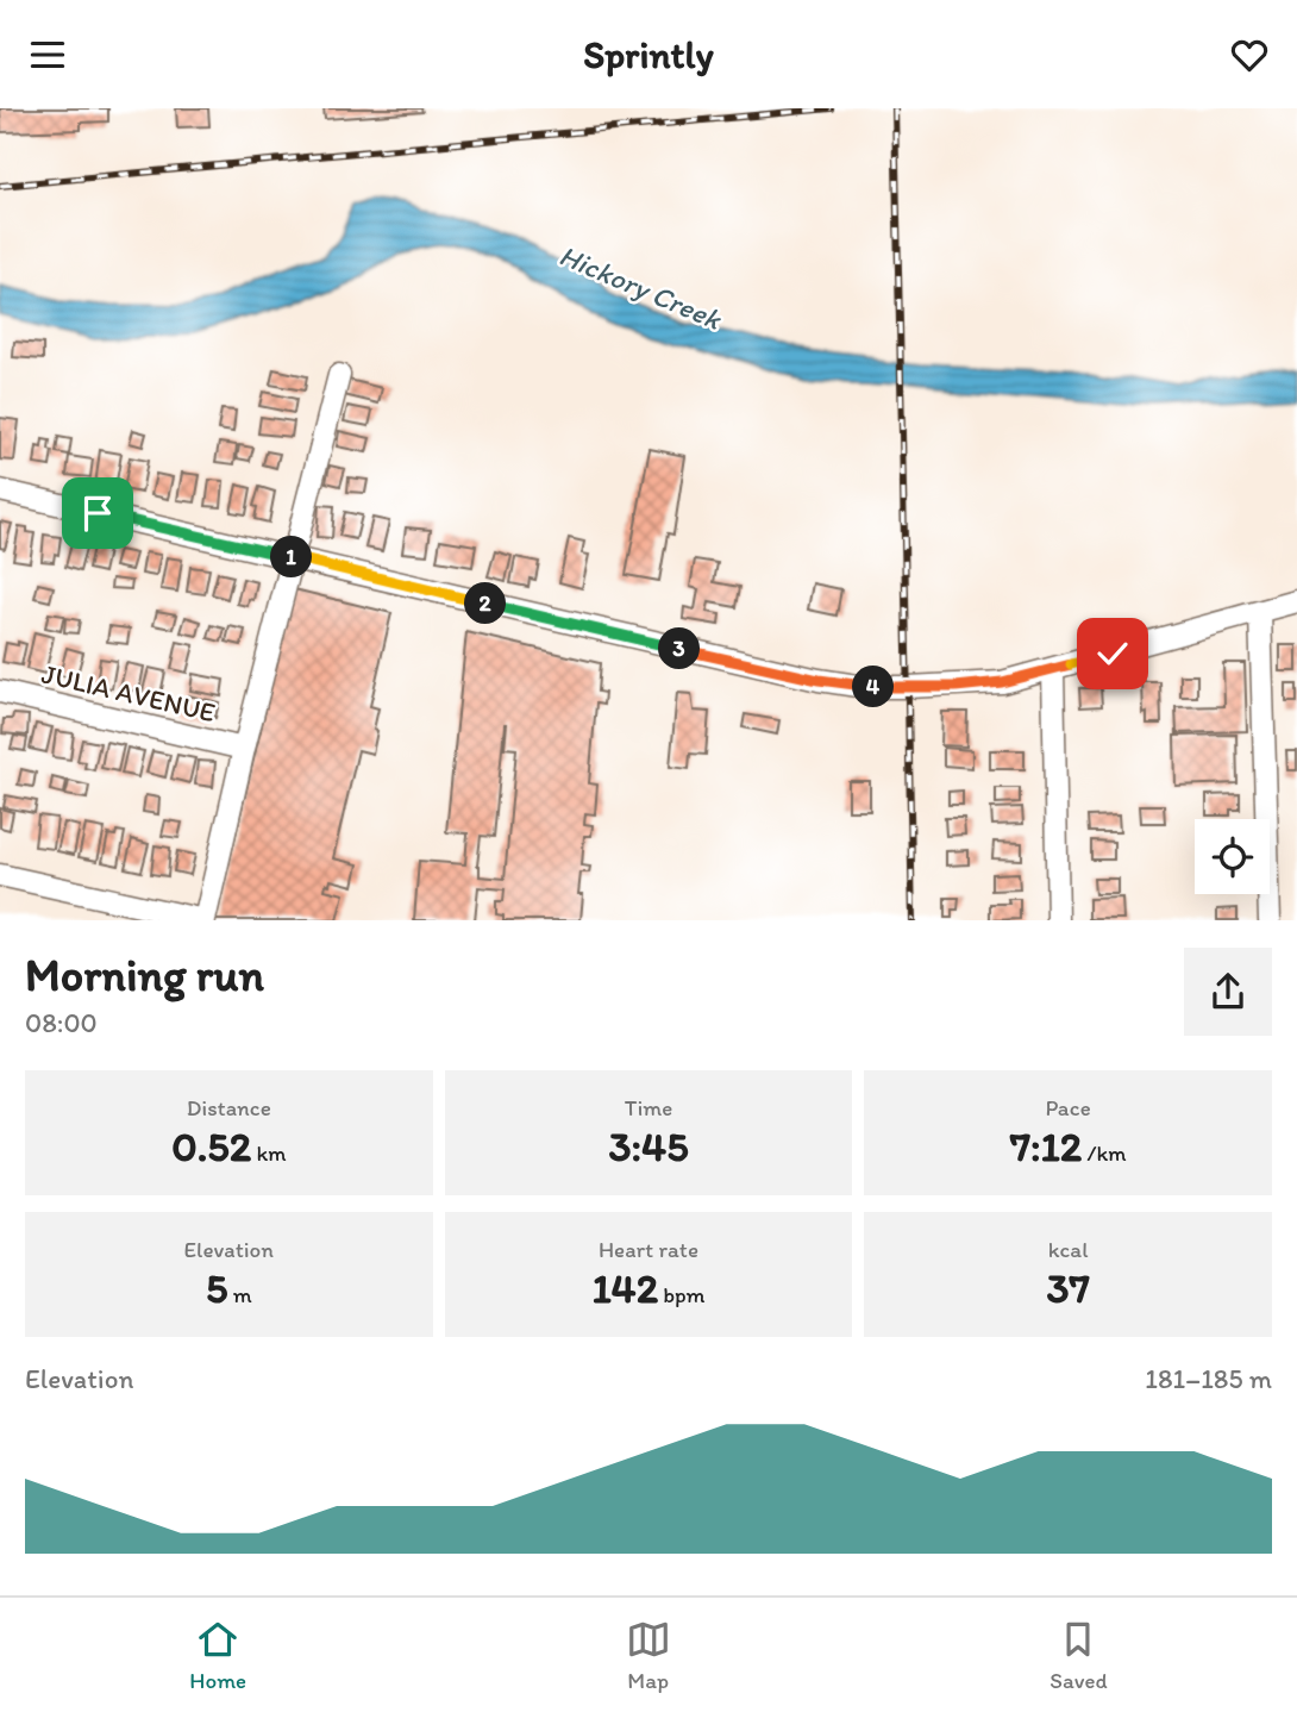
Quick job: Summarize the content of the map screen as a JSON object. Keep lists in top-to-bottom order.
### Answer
{
  "streets": {
    "street": ["JULIA AVENUE"]
  },
  "water": ["Hickory Creek"],
  "page": {
    "header": "Sprintly",
    "pins": [
      "1",
      "2",
      "3",
      "4"
    ],
    "heading": ["Morning run", "08:00"],
    "stats": [
      ["Distance", "0.52 km"],
      ["Time", "3:45"],
      ["Pace", "7:12 /km"],
      ["Elevation", "5 m"],
      ["Heart rate", "142 bpm"],
      ["kcal", "37"]
    ],
    "chart": ["Elevation", "181–185 m"],
    "tabs": ["Home", "Map", "Saved"]
  }
}
